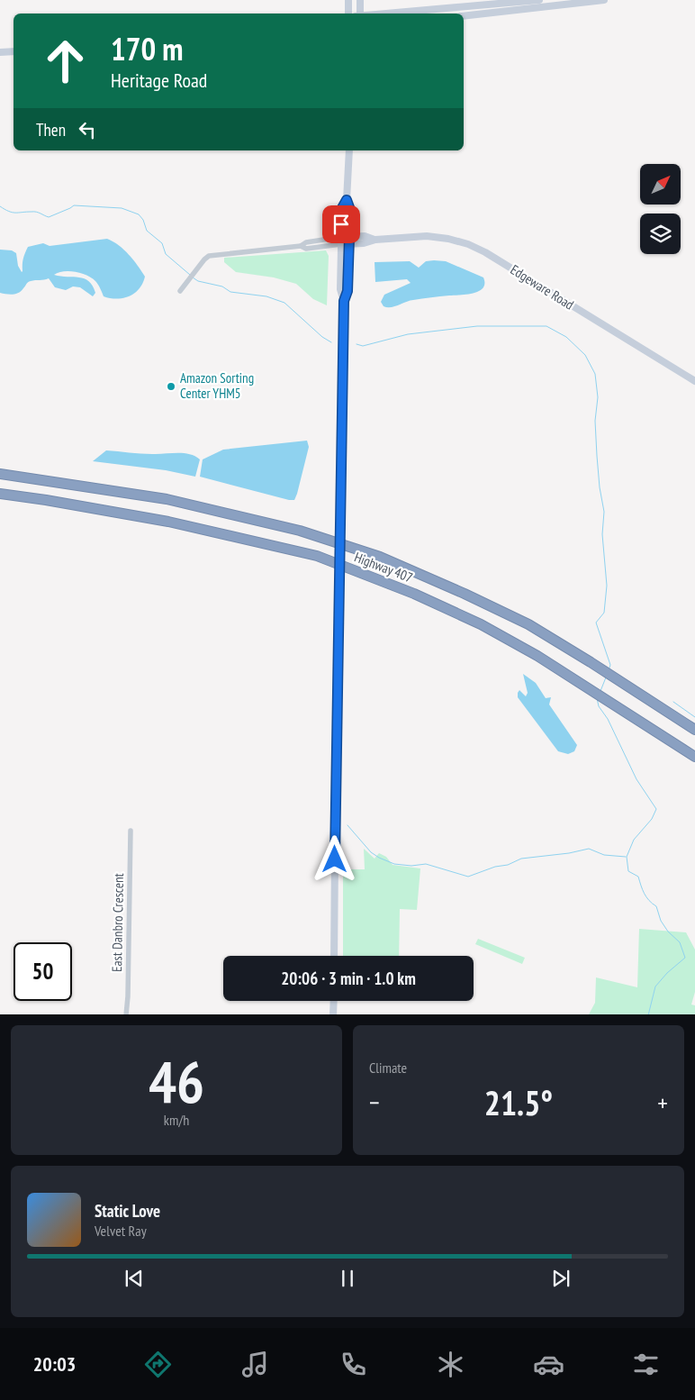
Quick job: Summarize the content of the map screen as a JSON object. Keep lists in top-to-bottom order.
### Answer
{
  "streets": {
    "highway": ["Highway 407"],
    "main road": ["Edgeware Road"],
    "street": ["East Danbro Crescent"]
  },
  "places": ["Amazon Sorting Center YHM5"],
  "north": "top right",
  "page": {
    "turn": ["170 m", "Heritage Road"],
    "then": "Then",
    "limit": "50",
    "trip": "20:06 · 3 min · 1.0 km",
    "tile": [
      ["46", "km/h"],
      "Climate"
    ],
    "heat": ["−", "21.5°", "+"],
    "song": ["Static Love", "Velvet Ray"],
    "tabs": "20:03"
  }
}
